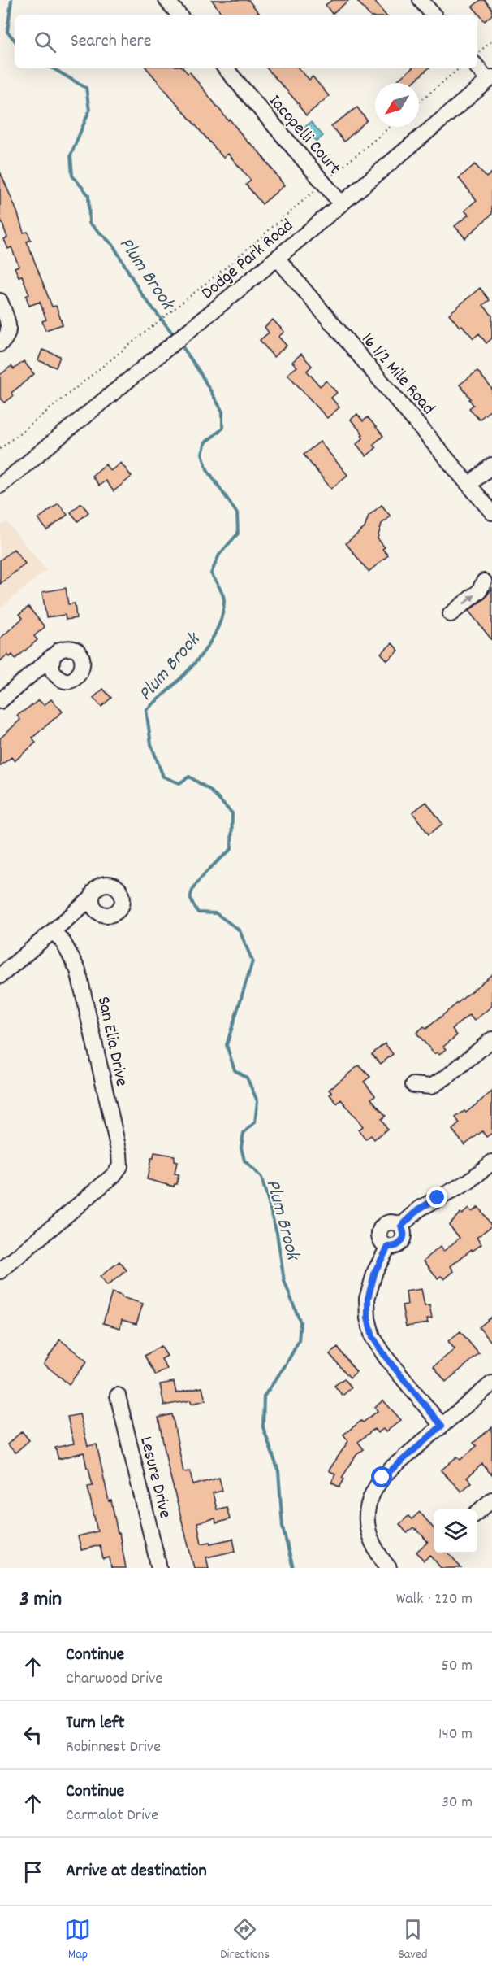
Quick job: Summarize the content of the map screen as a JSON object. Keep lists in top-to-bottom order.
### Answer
{
  "streets": {
    "street": [
      "Iacopelli Court",
      "Dodge Park Road",
      "16 1/2 Mile Road",
      "San Elia Drive",
      "Lesure Drive"
    ]
  },
  "crossings": [
    ["Iacopelli Court", "Dodge Park Road"],
    ["Dodge Park Road", "16 1/2 Mile Road"]
  ],
  "water": ["Plum Brook"],
  "north": "bottom left",
  "page": {
    "search": "Search here",
    "heading": ["3 min", "Walk · 220 m"],
    "list": [
      ["Continue", "Charwood Drive", "50 m"],
      ["Turn left", "Robinnest Drive", "140 m"],
      ["Continue", "Carmalot Drive", "30 m"],
      "Arrive at destination"
    ],
    "nav": ["Map", "Directions", "Saved"]
  }
}
